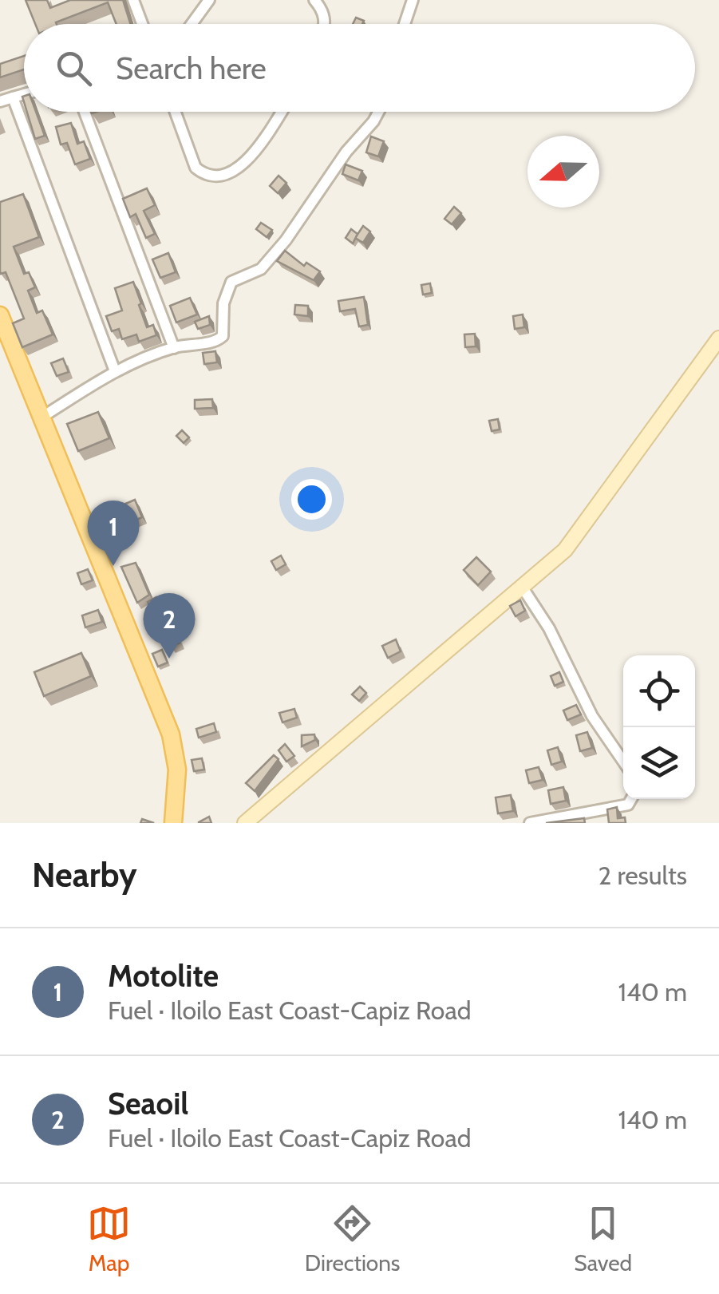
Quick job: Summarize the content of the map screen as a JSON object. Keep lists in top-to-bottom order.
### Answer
{
  "north": "left",
  "page": {
    "search": "Search here",
    "pins": ["1", "2"],
    "heading": ["Nearby", "2 results"],
    "list": [
      {
        "mark": "1",
        "name": "Motolite",
        "note": "Fuel · Iloilo East Coast-Capiz Road",
        "value": "140 m"
      },
      {
        "mark": "2",
        "name": "Seaoil",
        "note": "Fuel · Iloilo East Coast-Capiz Road",
        "value": "140 m"
      }
    ],
    "nav": ["Map", "Directions", "Saved"]
  }
}
